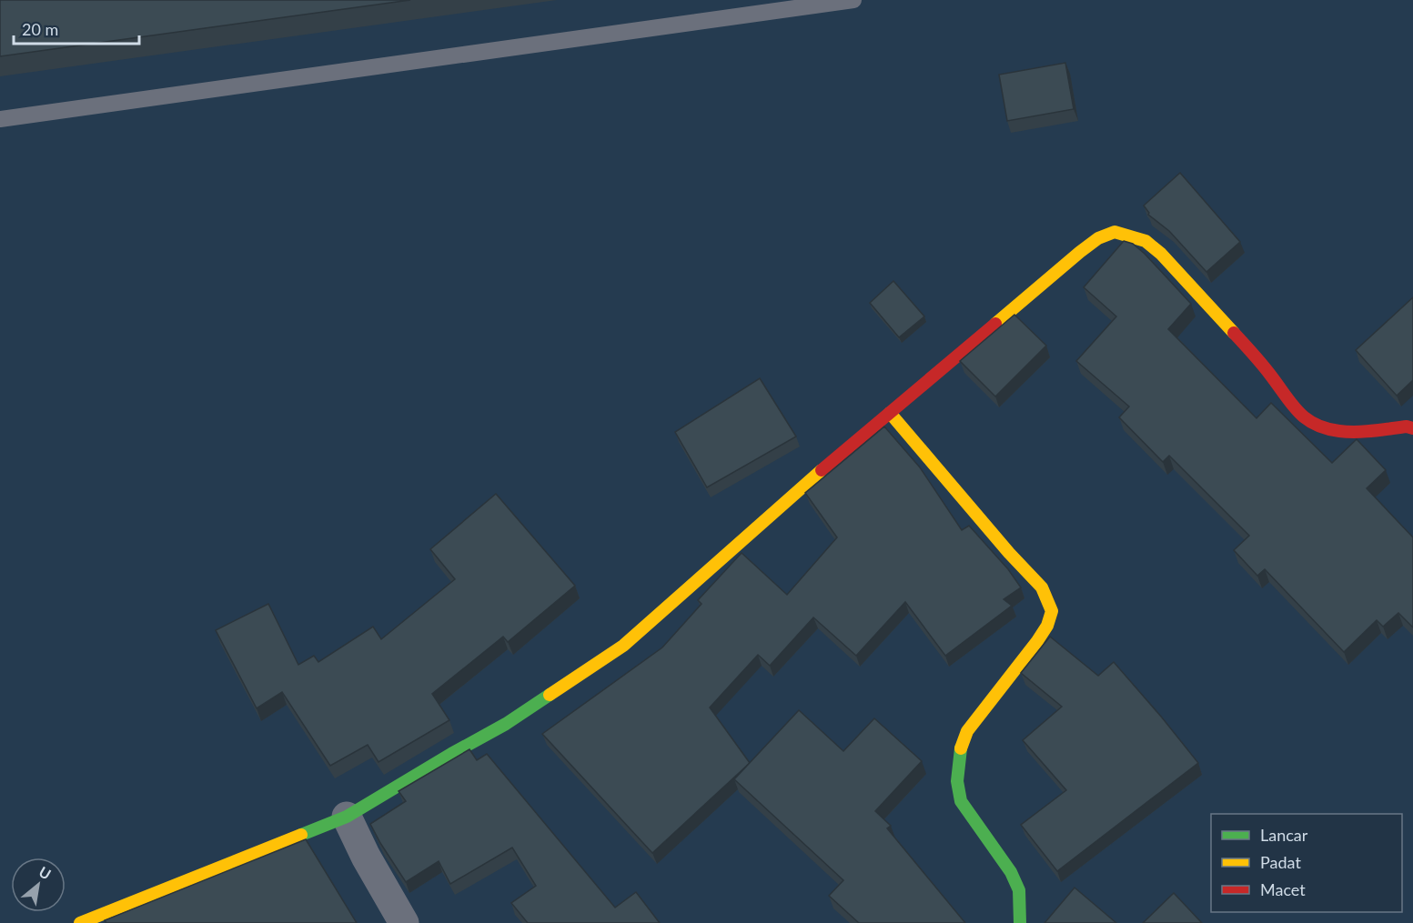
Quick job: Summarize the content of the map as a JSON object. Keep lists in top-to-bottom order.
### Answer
{
  "legend": ["Lancar", "Padat", "Macet"],
  "scale_bar": "20 m",
  "north": "top right"
}
